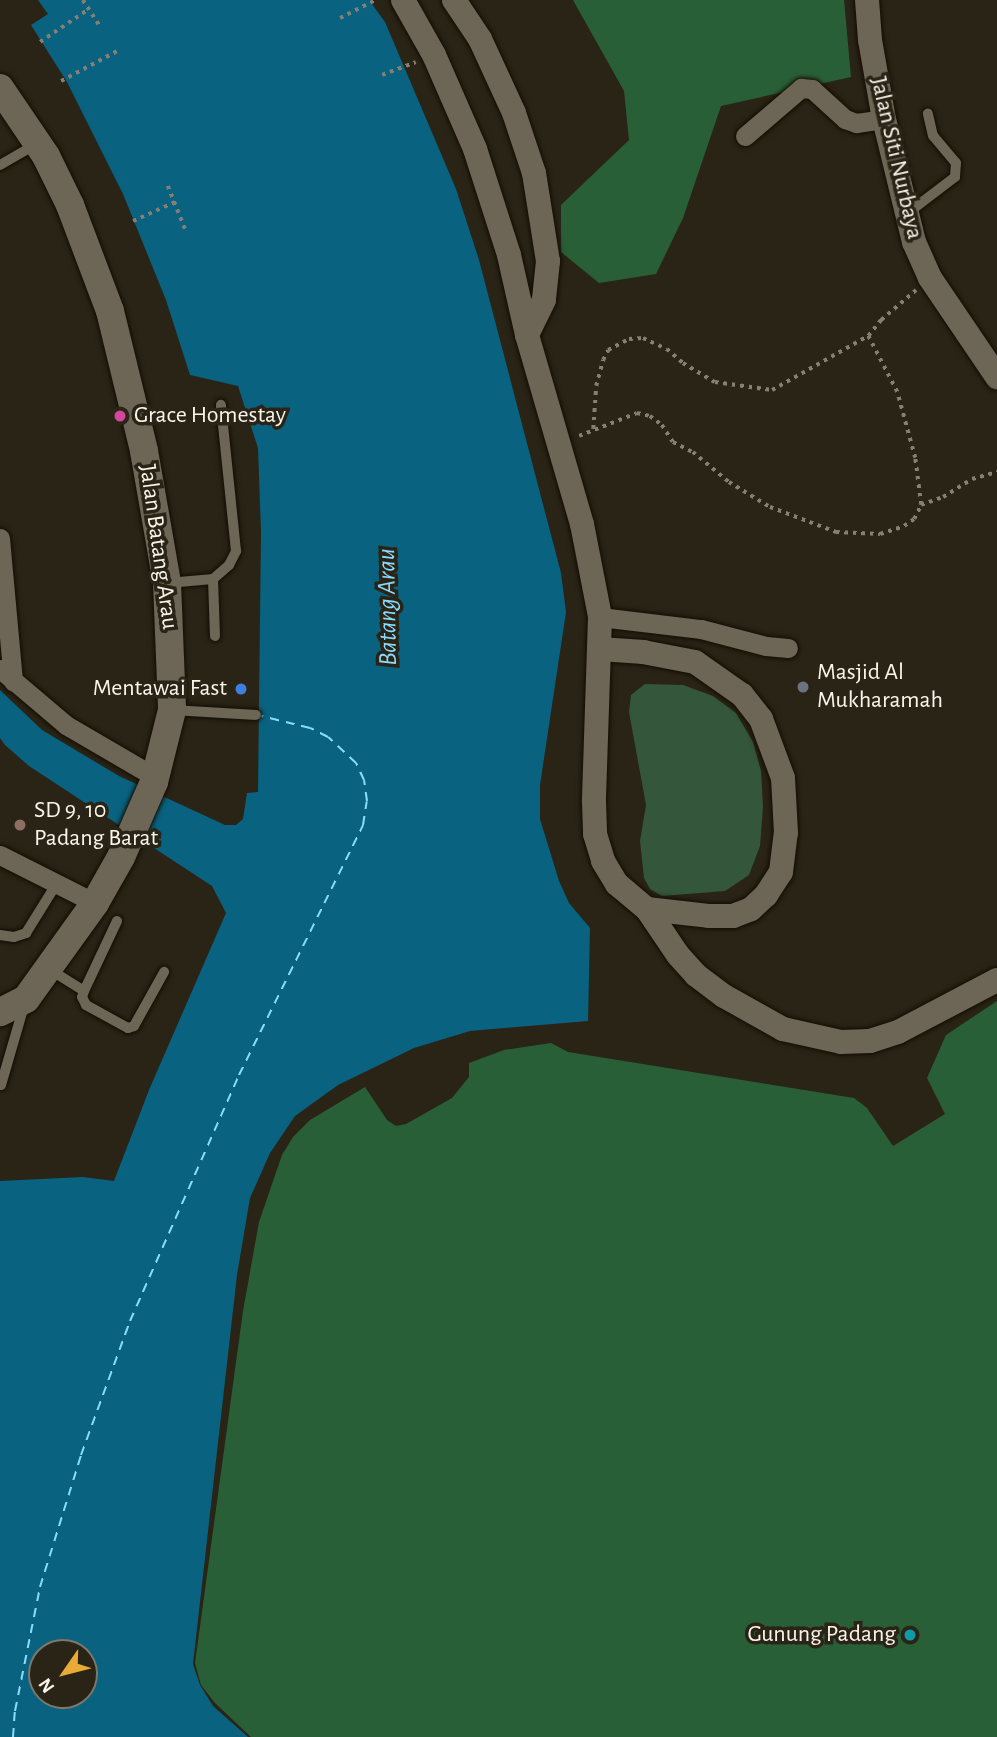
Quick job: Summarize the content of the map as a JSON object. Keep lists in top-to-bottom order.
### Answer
{
  "streets": {
    "main road": ["Jalan Batang Arau"],
    "street": ["Jalan Siti Nurbaya"]
  },
  "water": ["Batang Arau"],
  "places": [
    "Grace Homestay",
    "Masjid Al Mukharamah",
    "Mentawai Fast",
    "SD 9, 10 Padang Barat",
    "Gunung Padang"
  ],
  "north": "bottom left"
}
